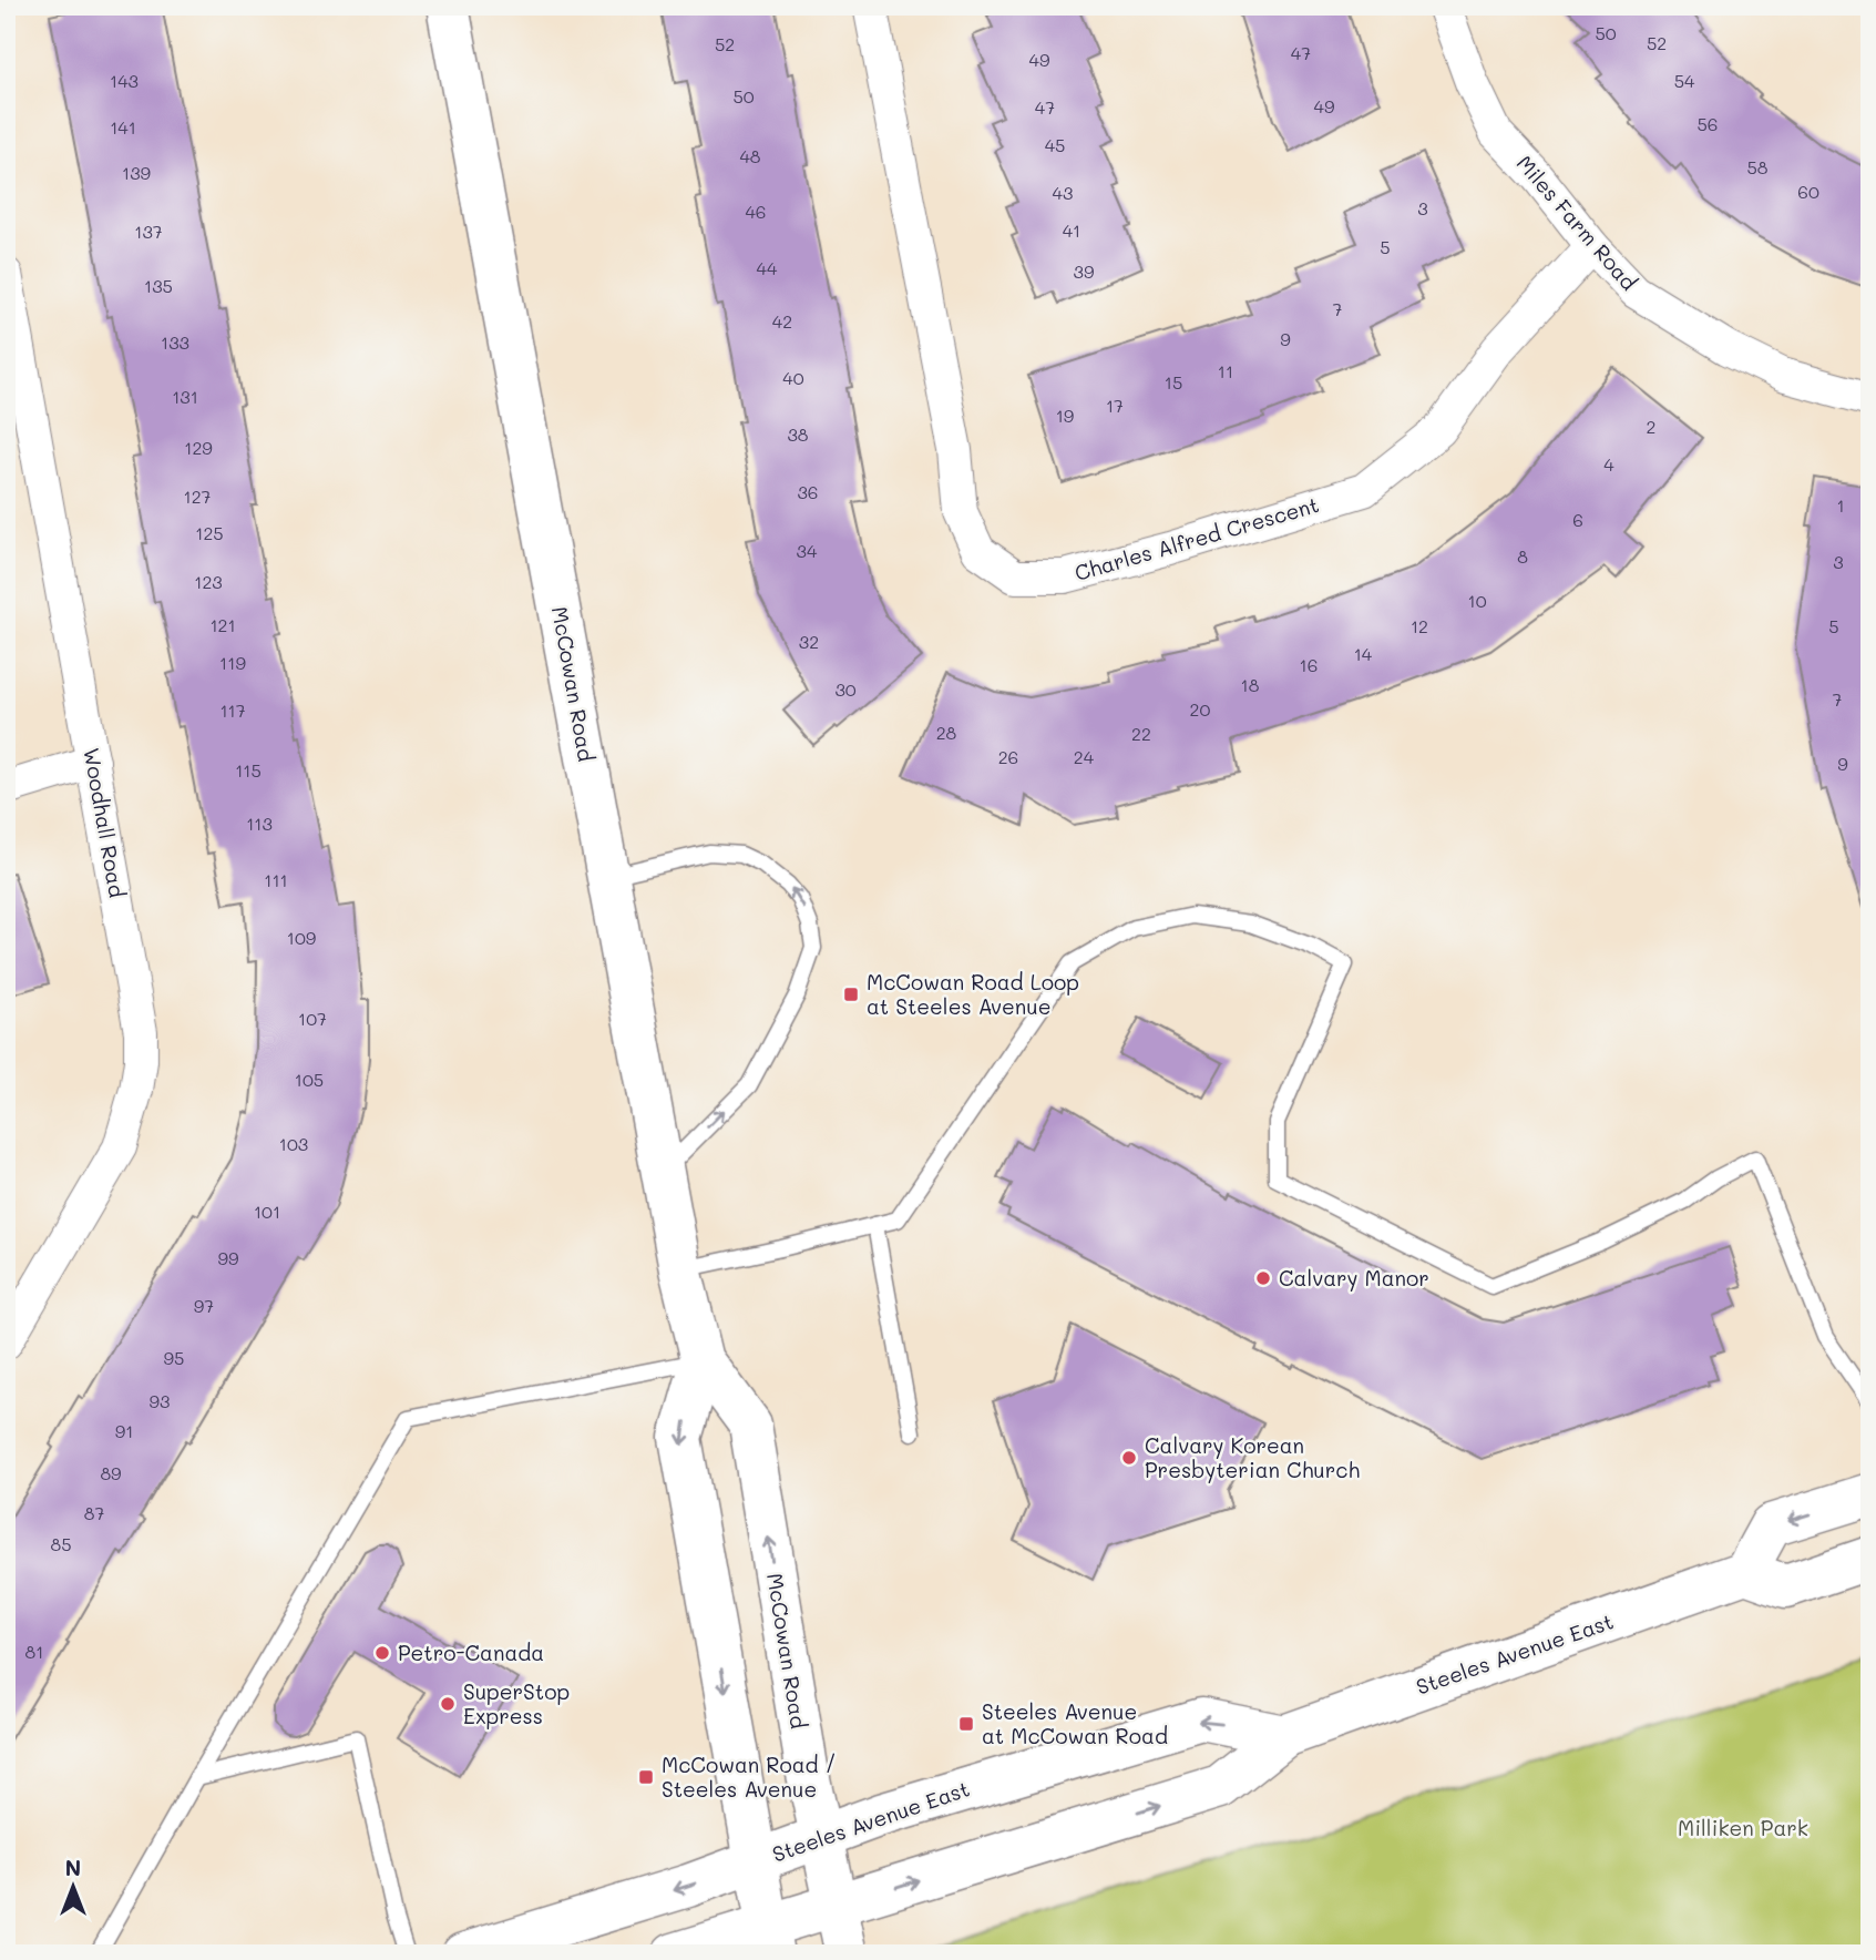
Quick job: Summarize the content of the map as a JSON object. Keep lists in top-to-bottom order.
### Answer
{
  "streets": {
    "main road": ["McCowan Road", "Steeles Avenue East"],
    "street": ["Miles Farm Road", "Charles Alfred Crescent", "Woodhall Road"]
  },
  "crossings": [
    ["Miles Farm Road", "Charles Alfred Crescent"],
    ["McCowan Road", "Steeles Avenue East"]
  ],
  "parks": ["Milliken Park"],
  "places": {
    "transit": ["McCowan Road Loop at Steeles Avenue", "Steeles Avenue at McCowan Road", "McCowan Road / Steeles Avenue"],
    "other": [
      "Calvary Manor",
      "Calvary Korean Presbyterian Church",
      "Petro-Canada",
      "SuperStop Express"
    ]
  },
  "house_numbers": [
    "50",
    "52",
    "52",
    "47",
    "49",
    "143",
    "54",
    "50",
    "49",
    "47",
    "56",
    "141",
    "45",
    "48",
    "58",
    "139",
    "60",
    "43",
    "3",
    "46",
    "41",
    "137",
    "5",
    "44",
    "39",
    "135",
    "7",
    "42",
    "9",
    "133",
    "11",
    "40",
    "15",
    "131",
    "17",
    "19",
    "2",
    "38",
    "129",
    "4",
    "36",
    "127",
    "1",
    "6",
    "125",
    "34",
    "8",
    "3",
    "123",
    "10",
    "121",
    "12",
    "5",
    "32",
    "14",
    "119",
    "16",
    "18",
    "30",
    "7",
    "20",
    "117",
    "28",
    "22",
    "26",
    "24",
    "9",
    "115",
    "113",
    "111",
    "109",
    "107",
    "105",
    "103",
    "101",
    "99",
    "97",
    "95",
    "93",
    "91",
    "89",
    "87",
    "85",
    "81"
  ],
  "north": "top"
}
